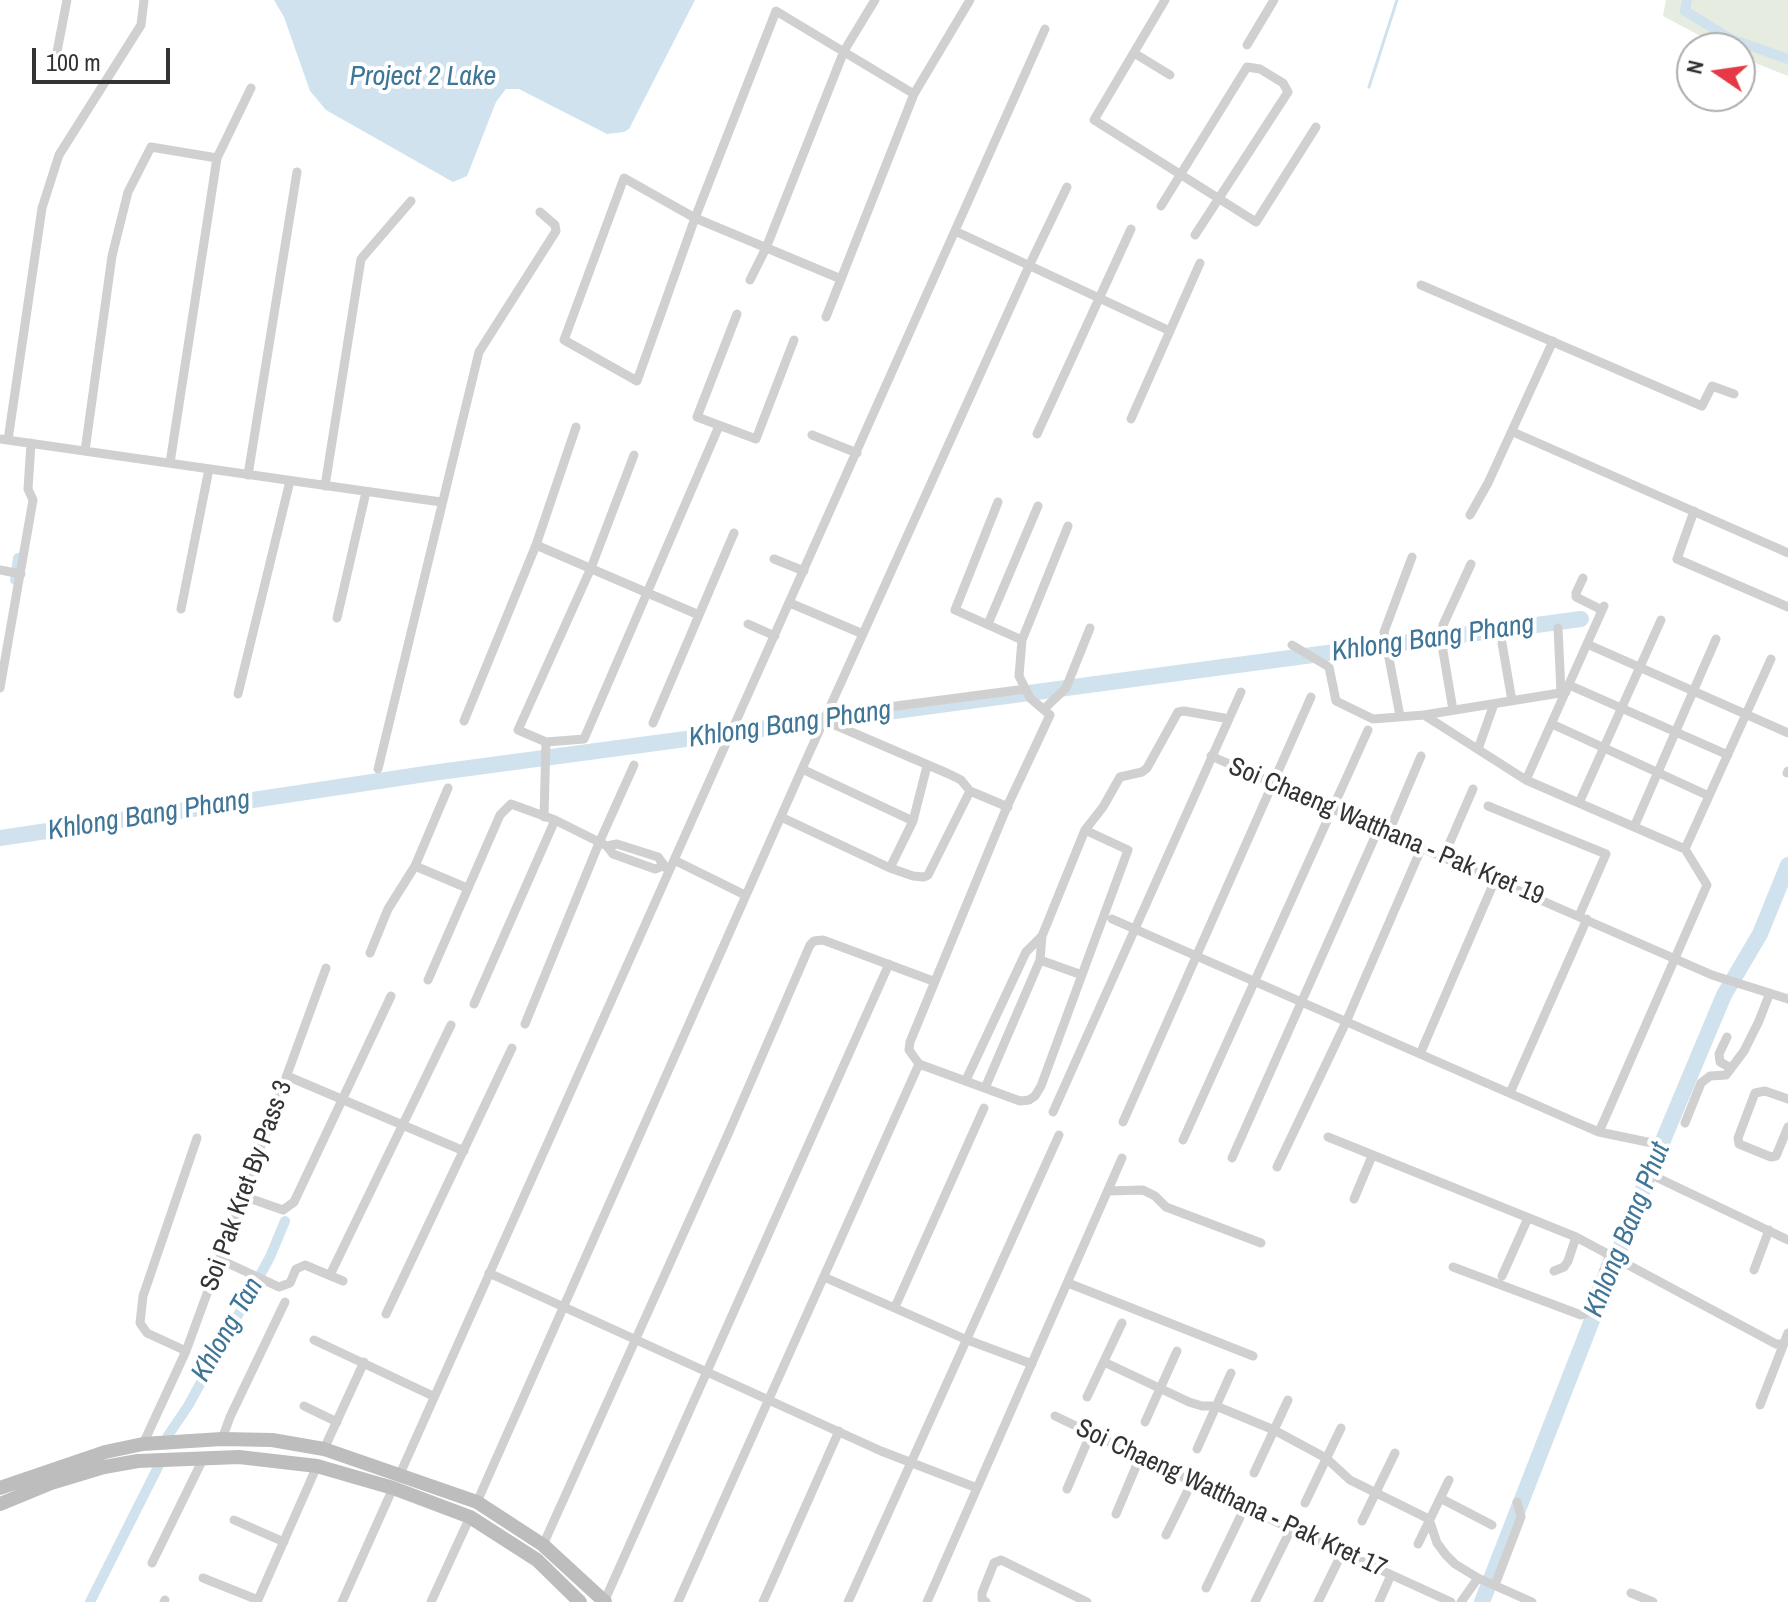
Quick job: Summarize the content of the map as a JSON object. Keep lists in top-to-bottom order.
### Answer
{
  "streets": {
    "street": ["Soi Chaeng Watthana - Pak Kret 19", "Soi Pak Kret By Pass 3", "Soi Chaeng Watthana - Pak Kret 17"]
  },
  "water": [
    "Project 2 Lake",
    "Khlong Bang Phang",
    "Khlong Bang Phut",
    "Khlong Tan"
  ],
  "scale_bar": "100 m",
  "north": "left"
}
